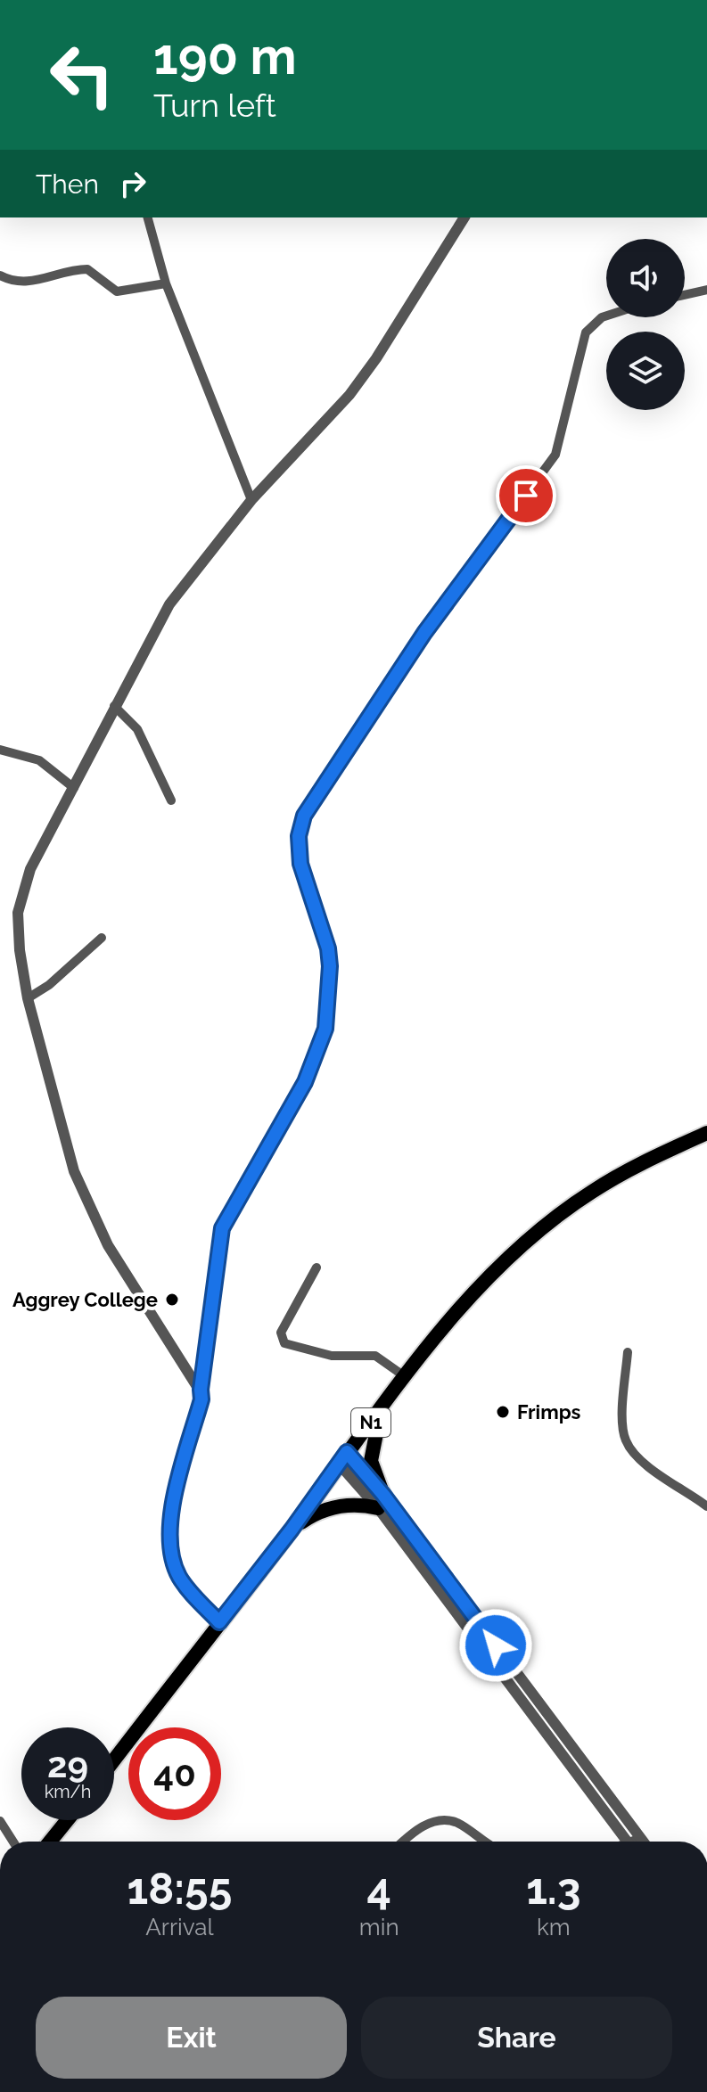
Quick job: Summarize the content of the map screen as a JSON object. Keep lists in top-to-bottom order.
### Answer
{
  "streets": {
    "highway": ["N1"]
  },
  "places": ["Aggrey College", "Frimps"],
  "page": {
    "turn": ["190 m", "Turn left"],
    "then": "Then",
    "speed": "29 km/h",
    "limit": "40",
    "eta": [
      "18:55",
      "Arrival",
      "4",
      "min",
      "1.3",
      "km"
    ],
    "buttons": ["Exit", "Share"]
  }
}
